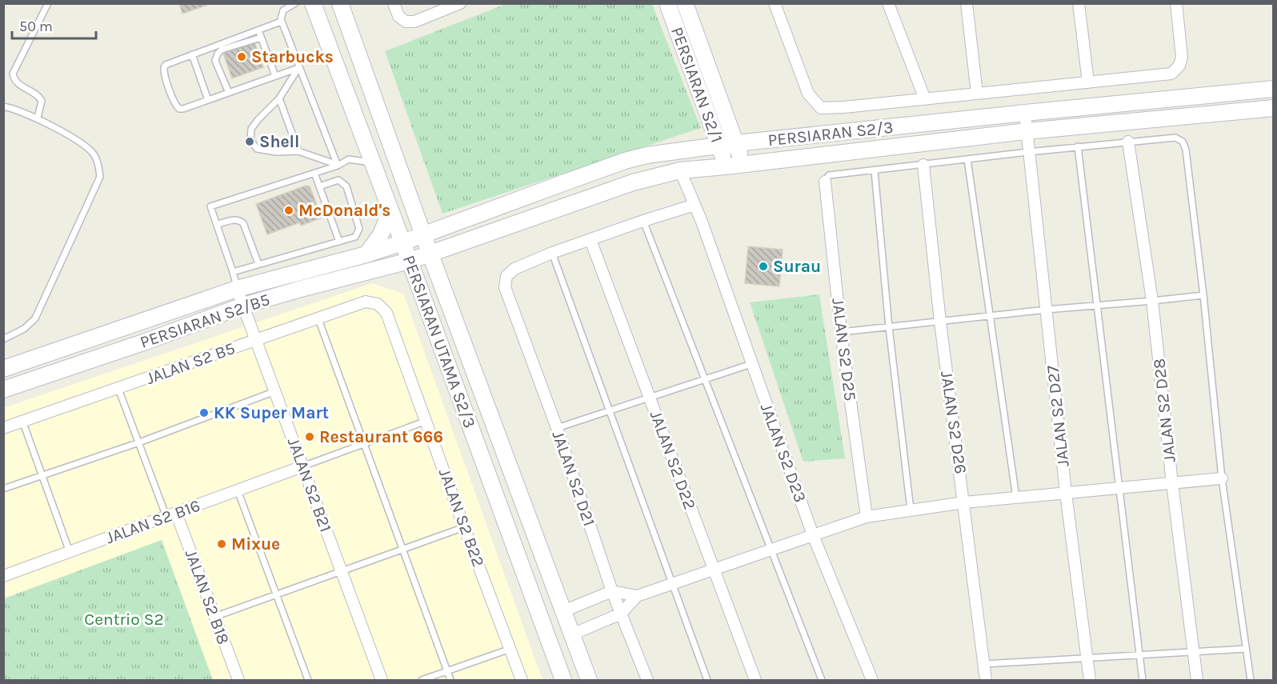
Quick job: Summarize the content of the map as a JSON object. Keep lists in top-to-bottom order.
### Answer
{
  "streets": {
    "main road": [
      "PERSIARAN S2/1",
      "PERSIARAN S2/3",
      "PERSIARAN S2/B5",
      "PERSIARAN UTAMA S2/3"
    ],
    "street": [
      "JALAN S2 D25",
      "JALAN S2 B5",
      "JALAN S2 D28",
      "JALAN S2 D27",
      "JALAN S2 D26",
      "JALAN S2 D23",
      "JALAN S2 D22",
      "JALAN S2 D21",
      "JALAN S2 B21",
      "JALAN S2 B22",
      "JALAN S2 B16",
      "JALAN S2 B18"
    ]
  },
  "crossings": [
    ["PERSIARAN S2/1", "PERSIARAN S2/3"],
    ["PERSIARAN S2/1", "PERSIARAN S2/B5"],
    ["PERSIARAN S2/3", "PERSIARAN S2/B5"],
    ["PERSIARAN S2/3", "PERSIARAN UTAMA S2/3"],
    ["PERSIARAN S2/3", "JALAN S2 D27"],
    ["PERSIARAN S2/B5", "PERSIARAN UTAMA S2/3"],
    ["PERSIARAN S2/B5", "JALAN S2 D27"],
    ["PERSIARAN S2/B5", "JALAN S2 D23"],
    ["PERSIARAN S2/B5", "JALAN S2 B21"],
    ["JALAN S2 B5", "JALAN S2 B21"],
    ["JALAN S2 B5", "JALAN S2 B22"],
    ["JALAN S2 B21", "JALAN S2 B16"],
    ["JALAN S2 B16", "JALAN S2 B18"]
  ],
  "parks": ["Centrio S2"],
  "places": [
    "Starbucks",
    "Shell",
    "McDonald's",
    "Surau",
    "KK Super Mart",
    "Restaurant 666",
    "Mixue"
  ],
  "scale_bar": "50 m"
}
